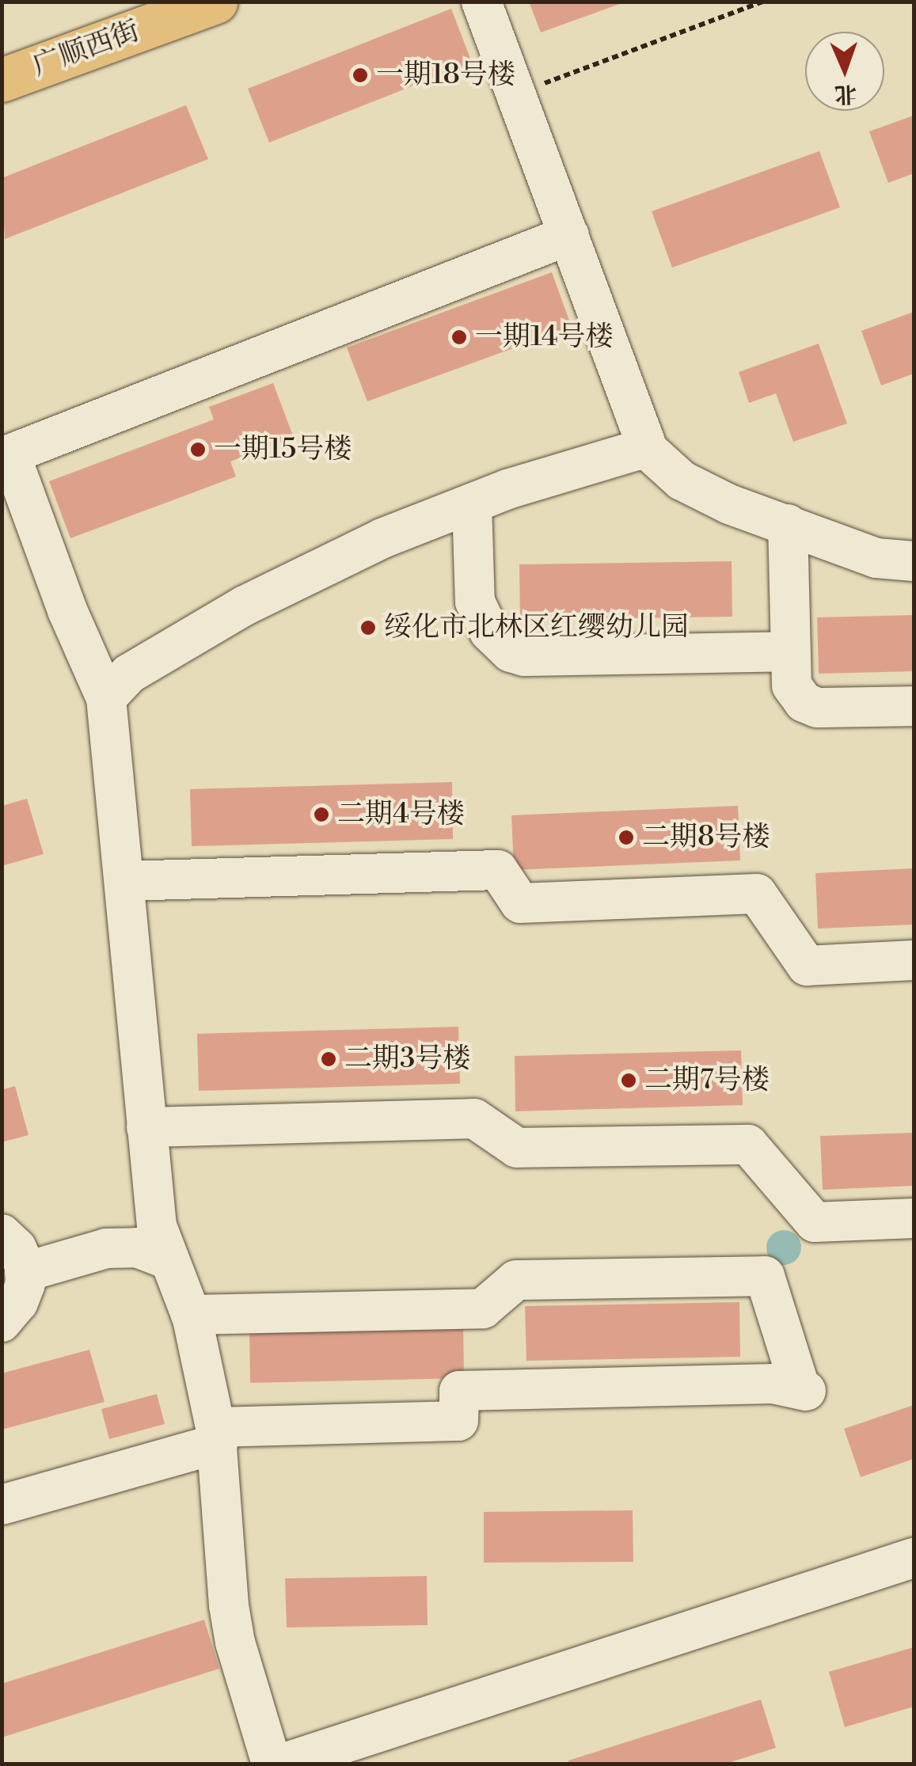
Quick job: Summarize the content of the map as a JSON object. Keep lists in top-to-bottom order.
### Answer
{
  "streets": {
    "main road": ["广顺西街"]
  },
  "places": [
    "一期18号楼",
    "一期14号楼",
    "一期15号楼",
    "绥化市北林区红缨幼儿园",
    "二期4号楼",
    "二期8号楼",
    "二期3号楼",
    "二期7号楼"
  ],
  "north": "bottom"
}
